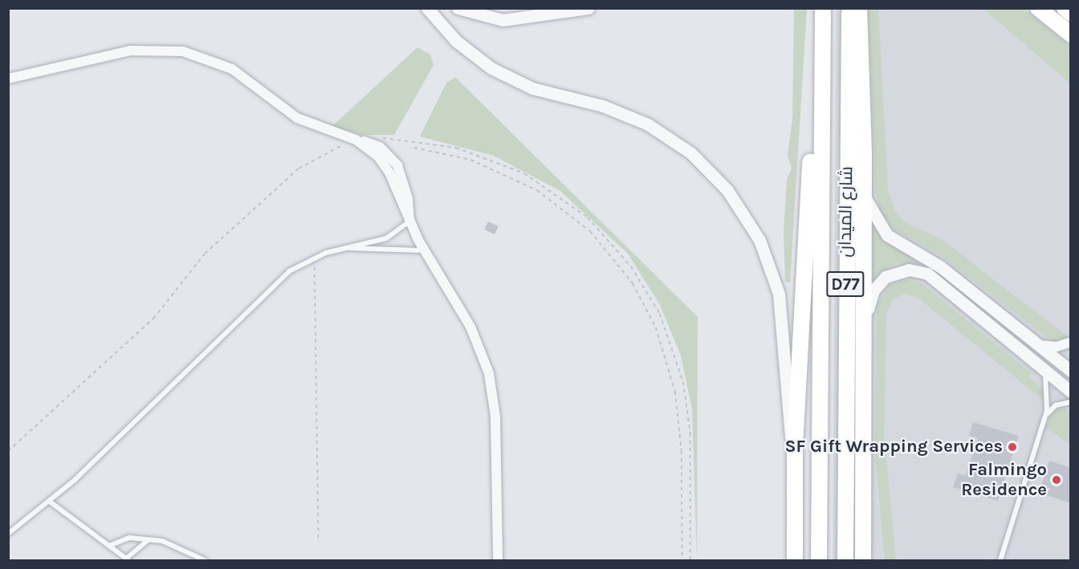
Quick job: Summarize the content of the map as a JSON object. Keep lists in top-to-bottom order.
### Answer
{
  "streets": {
    "main road": ["شارع الميدان", "D77"]
  },
  "places": ["SF Gift Wrapping Services", "Falmingo Residence"]
}
